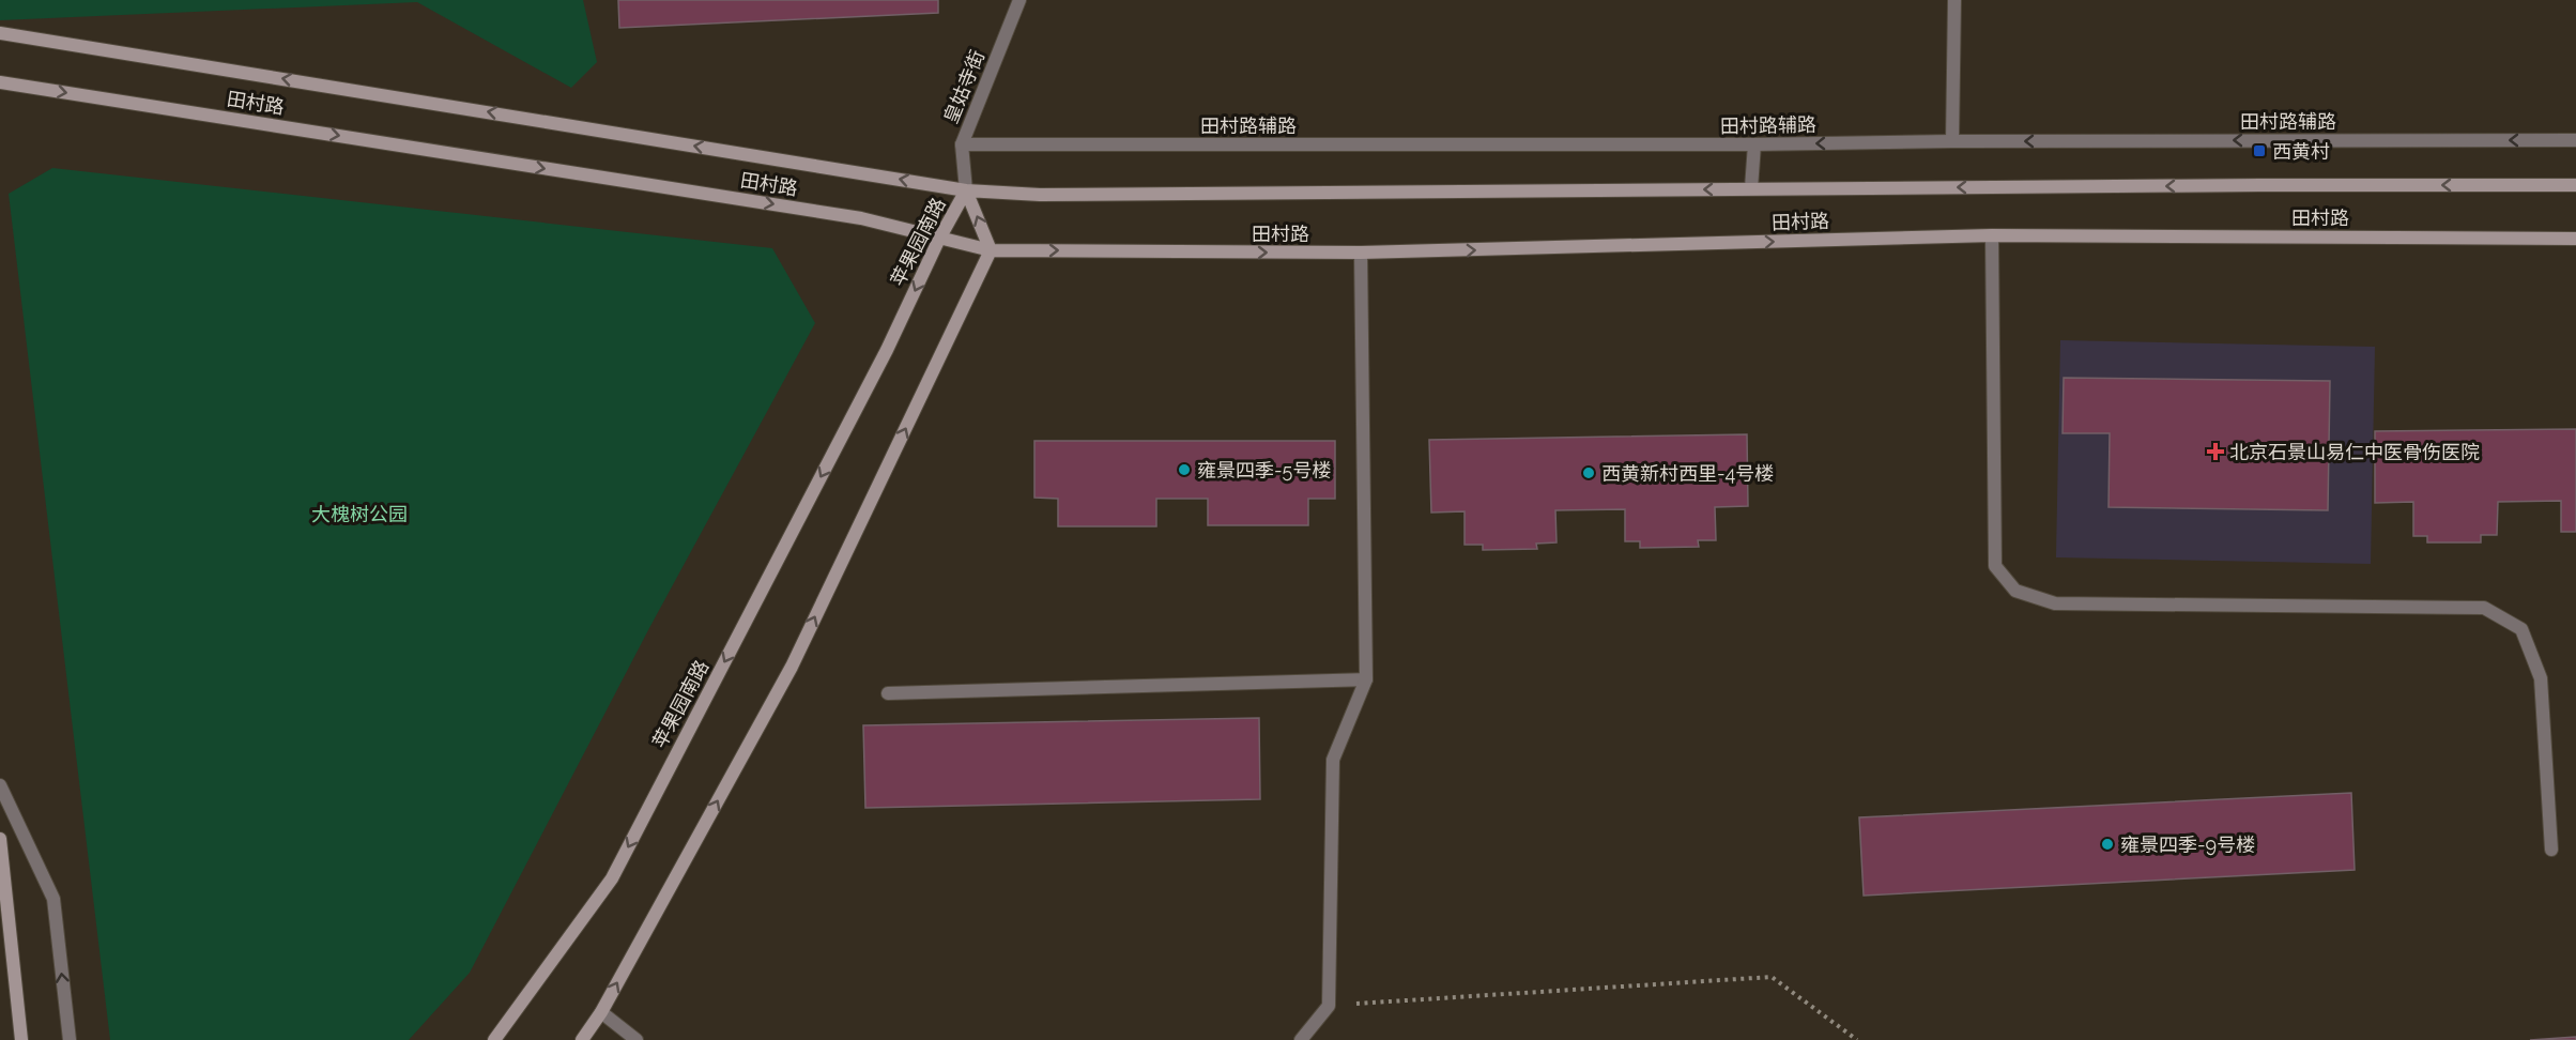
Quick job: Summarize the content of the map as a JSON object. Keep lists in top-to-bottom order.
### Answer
{
  "streets": {
    "main road": ["田村路", "苹果园南路"],
    "street": ["皇姑寺街", "田村路辅路"]
  },
  "crossings": [
    ["皇姑寺街", "田村路"],
    ["皇姑寺街", "田村路辅路"],
    ["皇姑寺街", "苹果园南路"],
    ["田村路", "苹果园南路"]
  ],
  "one_way": ["田村路辅路"],
  "parks": ["大槐树公园"],
  "places": {
    "transit": ["西黄村"],
    "health": ["北京石景山易仁中医骨伤医院"],
    "other": ["雍景四季-5号楼", "西黄新村西里-4号楼", "雍景四季-9号楼"]
  }
}
